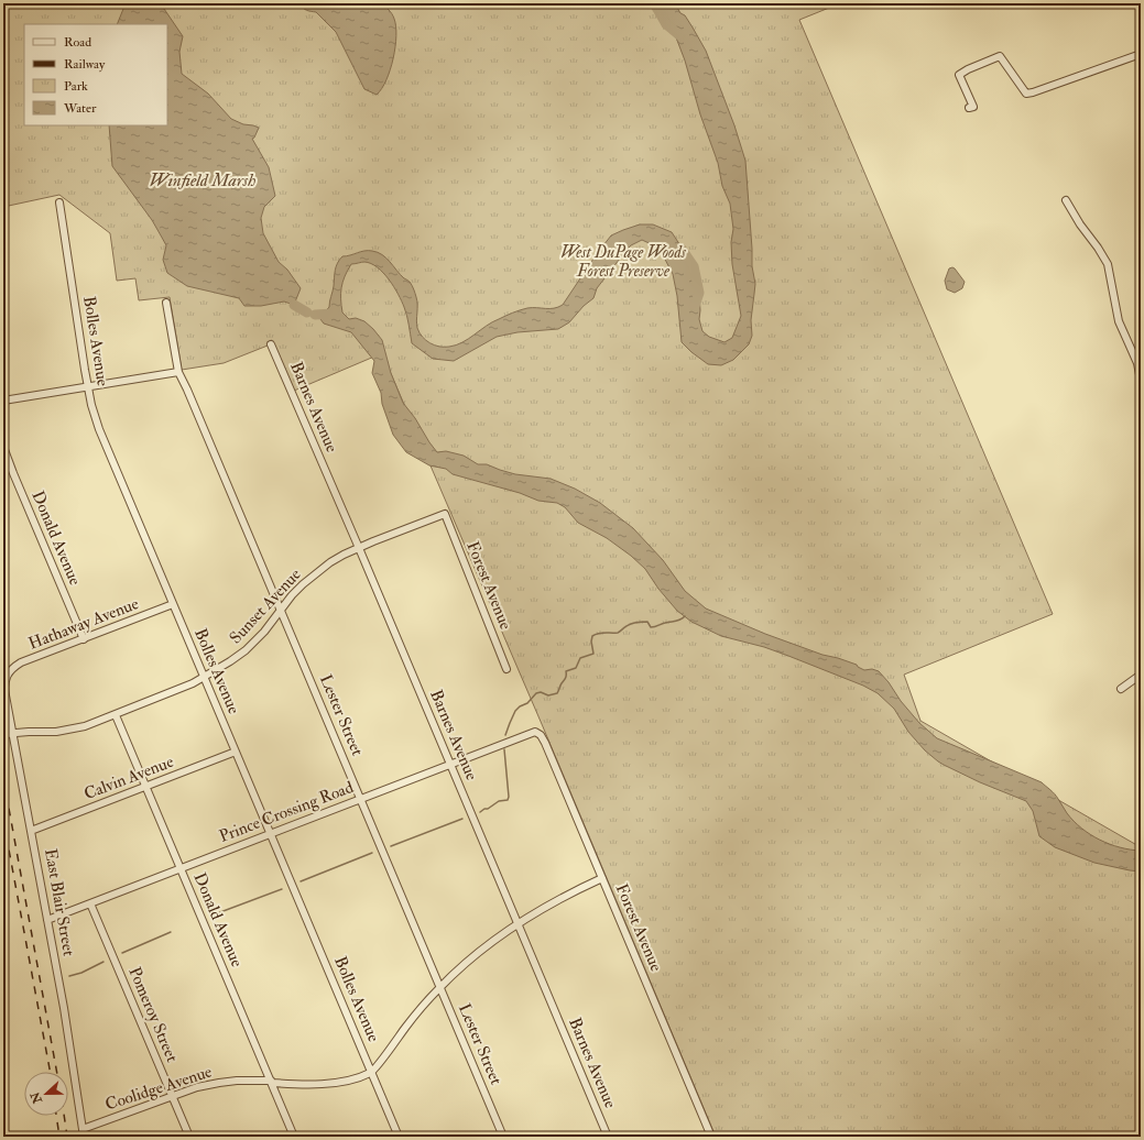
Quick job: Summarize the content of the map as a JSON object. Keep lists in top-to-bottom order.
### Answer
{
  "streets": {
    "street": [
      "Bolles Avenue",
      "Barnes Avenue",
      "Donald Avenue",
      "Forest Avenue",
      "Sunset Avenue",
      "Hathaway Avenue",
      "Lester Street",
      "Calvin Avenue",
      "Prince Crossing Road",
      "East Blair Street",
      "Pomeroy Street",
      "Coolidge Avenue"
    ]
  },
  "crossings": [
    ["Bolles Avenue", "Sunset Avenue"],
    ["Bolles Avenue", "Hathaway Avenue"],
    ["Bolles Avenue", "Calvin Avenue"],
    ["Bolles Avenue", "Prince Crossing Road"],
    ["Bolles Avenue", "Coolidge Avenue"],
    ["Barnes Avenue", "Sunset Avenue"],
    ["Barnes Avenue", "Prince Crossing Road"],
    ["Donald Avenue", "Sunset Avenue"],
    ["Donald Avenue", "Hathaway Avenue"],
    ["Donald Avenue", "Calvin Avenue"],
    ["Donald Avenue", "Prince Crossing Road"],
    ["Donald Avenue", "Coolidge Avenue"],
    ["Forest Avenue", "Sunset Avenue"],
    ["Forest Avenue", "Prince Crossing Road"],
    ["Sunset Avenue", "Lester Street"],
    ["Sunset Avenue", "East Blair Street"],
    ["Hathaway Avenue", "East Blair Street"],
    ["Lester Street", "Prince Crossing Road"],
    ["Calvin Avenue", "East Blair Street"],
    ["Prince Crossing Road", "East Blair Street"],
    ["Prince Crossing Road", "Pomeroy Street"],
    ["East Blair Street", "Coolidge Avenue"],
    ["Pomeroy Street", "Coolidge Avenue"]
  ],
  "water": ["Winfield Marsh"],
  "parks": ["West DuPage Woods Forest Preserve"],
  "legend": [
    "Road",
    "Railway",
    "Park",
    "Water"
  ],
  "north": "left"
}
